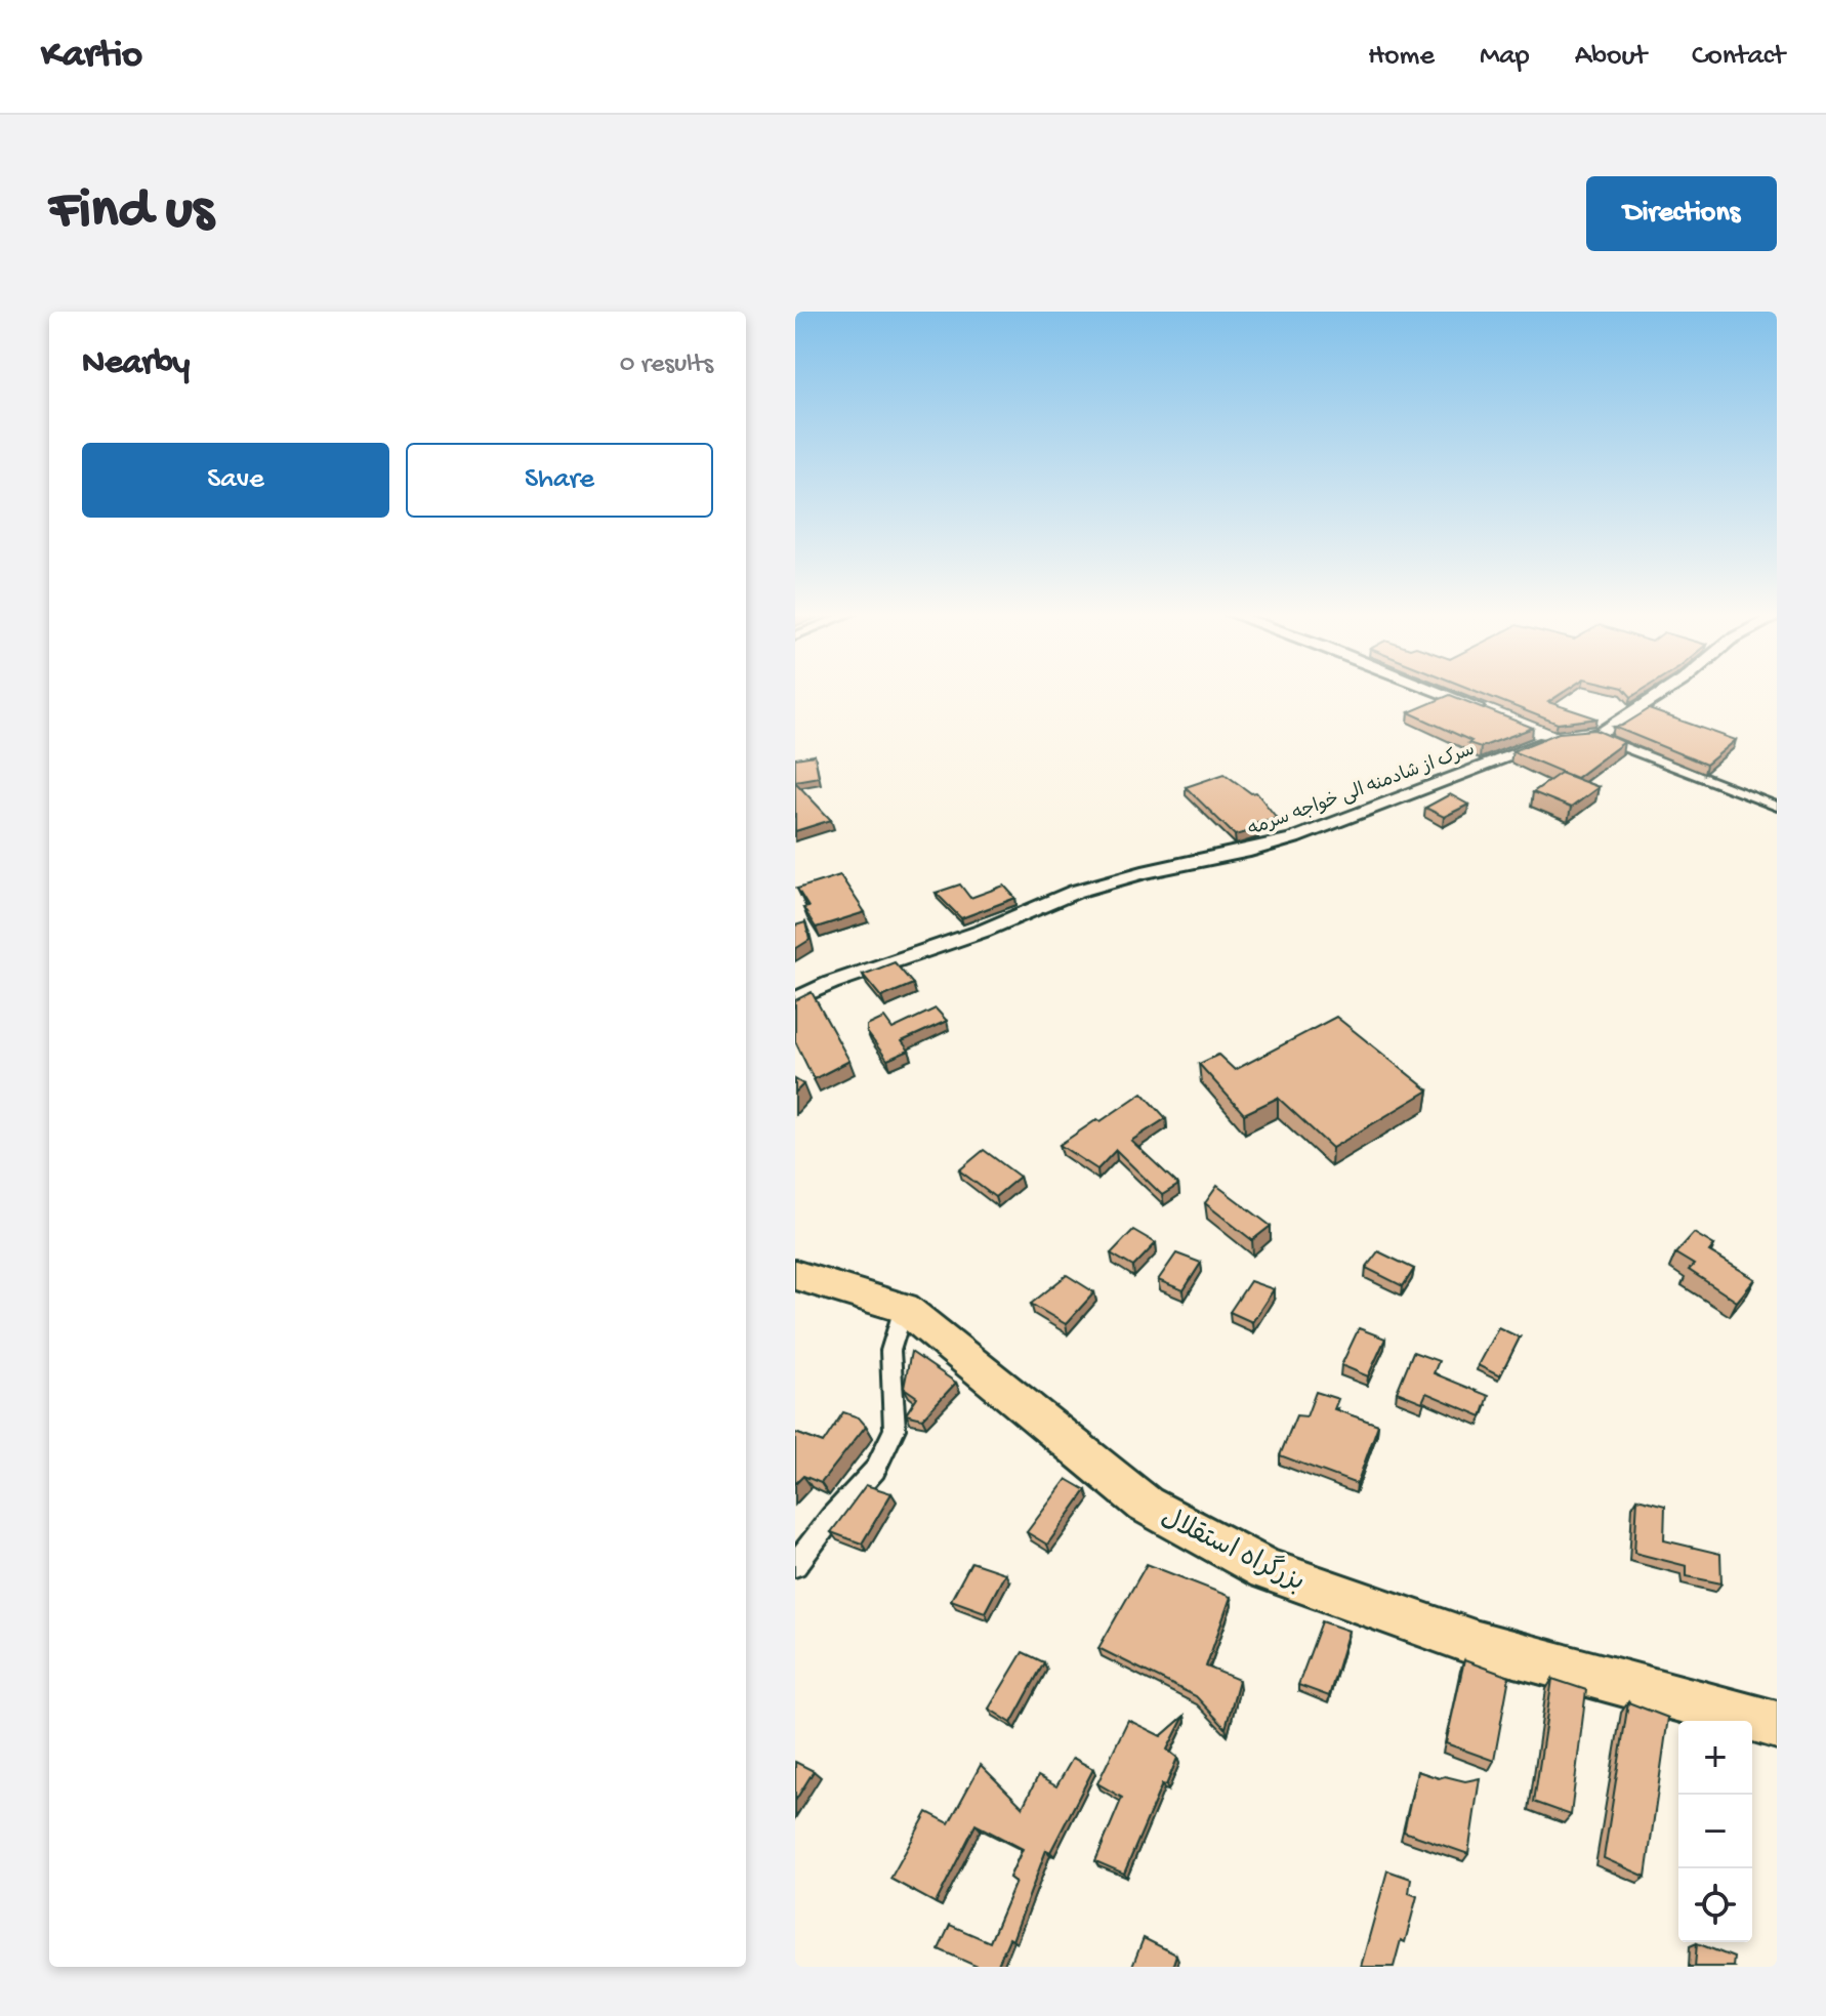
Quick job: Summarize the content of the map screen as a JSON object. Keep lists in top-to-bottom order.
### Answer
{
  "streets": {
    "highway": ["بزرگراه استقلال"],
    "street": ["سرک از شادمنه الی خواجه سرمه"]
  },
  "page": {
    "header": "Kartio",
    "nav": [
      "Home",
      "Map",
      "About",
      "Contact"
    ],
    "buttons": [
      "Directions",
      ["Save", "Share"]
    ],
    "title": "Find us",
    "heading": ["Nearby", "0 results"],
    "map_buttons": ["+", "−"]
  }
}
